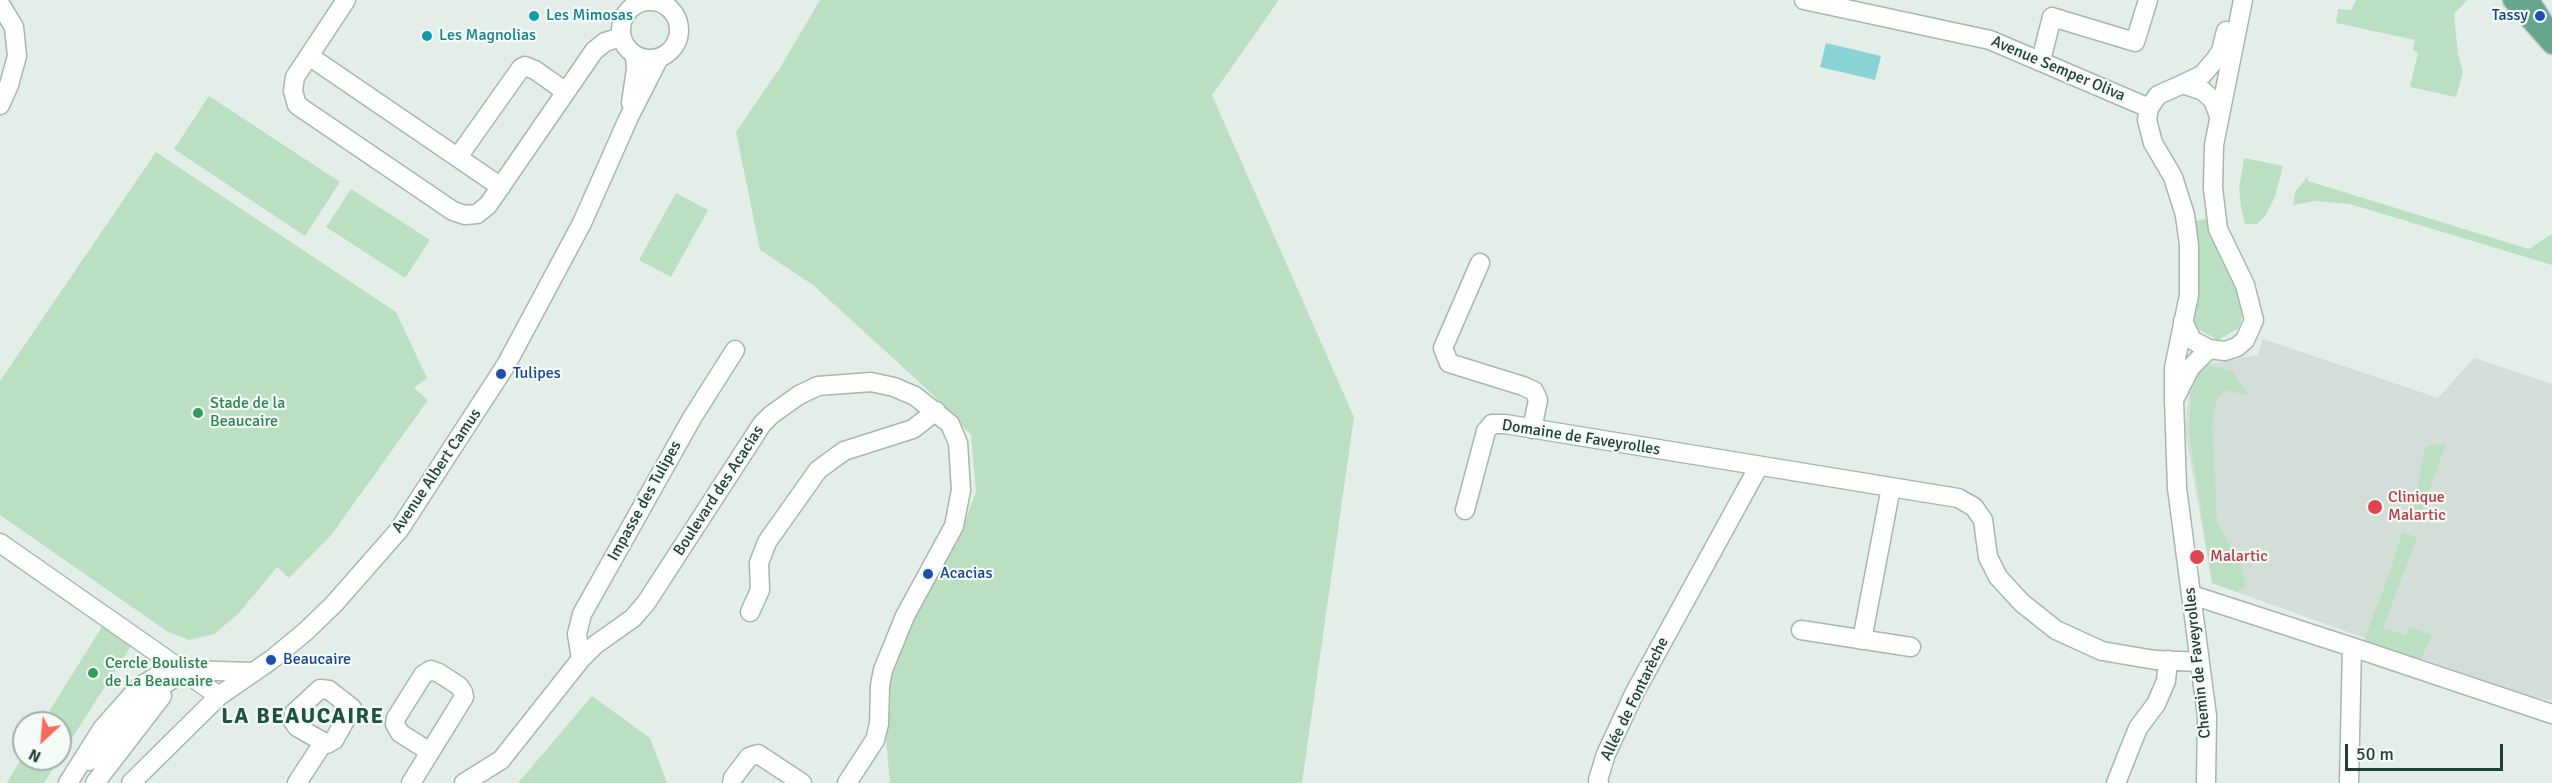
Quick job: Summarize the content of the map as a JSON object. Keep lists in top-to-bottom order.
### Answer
{
  "streets": {
    "street": [
      "Avenue Semper Oliva",
      "Domaine de Faveyrolles",
      "Avenue Albert Camus",
      "Boulevard des Acacias",
      "Impasse des Tulipes",
      "Chemin de Faveyrolles",
      "Allée de Fontarèche"
    ]
  },
  "crossings": [
    ["Avenue Semper Oliva", "Chemin de Faveyrolles"],
    ["Domaine de Faveyrolles", "Chemin de Faveyrolles"],
    ["Domaine de Faveyrolles", "Allée de Fontarèche"],
    ["Boulevard des Acacias", "Impasse des Tulipes"]
  ],
  "districts": ["LA BEAUCAIRE"],
  "places": [
    "Les Mimosas",
    "Tassy",
    "Les Magnolias",
    "Tulipes",
    "Stade de la Beaucaire",
    "Clinique Malartic",
    "Malartic",
    "Acacias",
    "Beaucaire",
    "Cercle Bouliste de La Beaucaire"
  ],
  "scale_bar": "50 m",
  "north": "bottom left"
}
